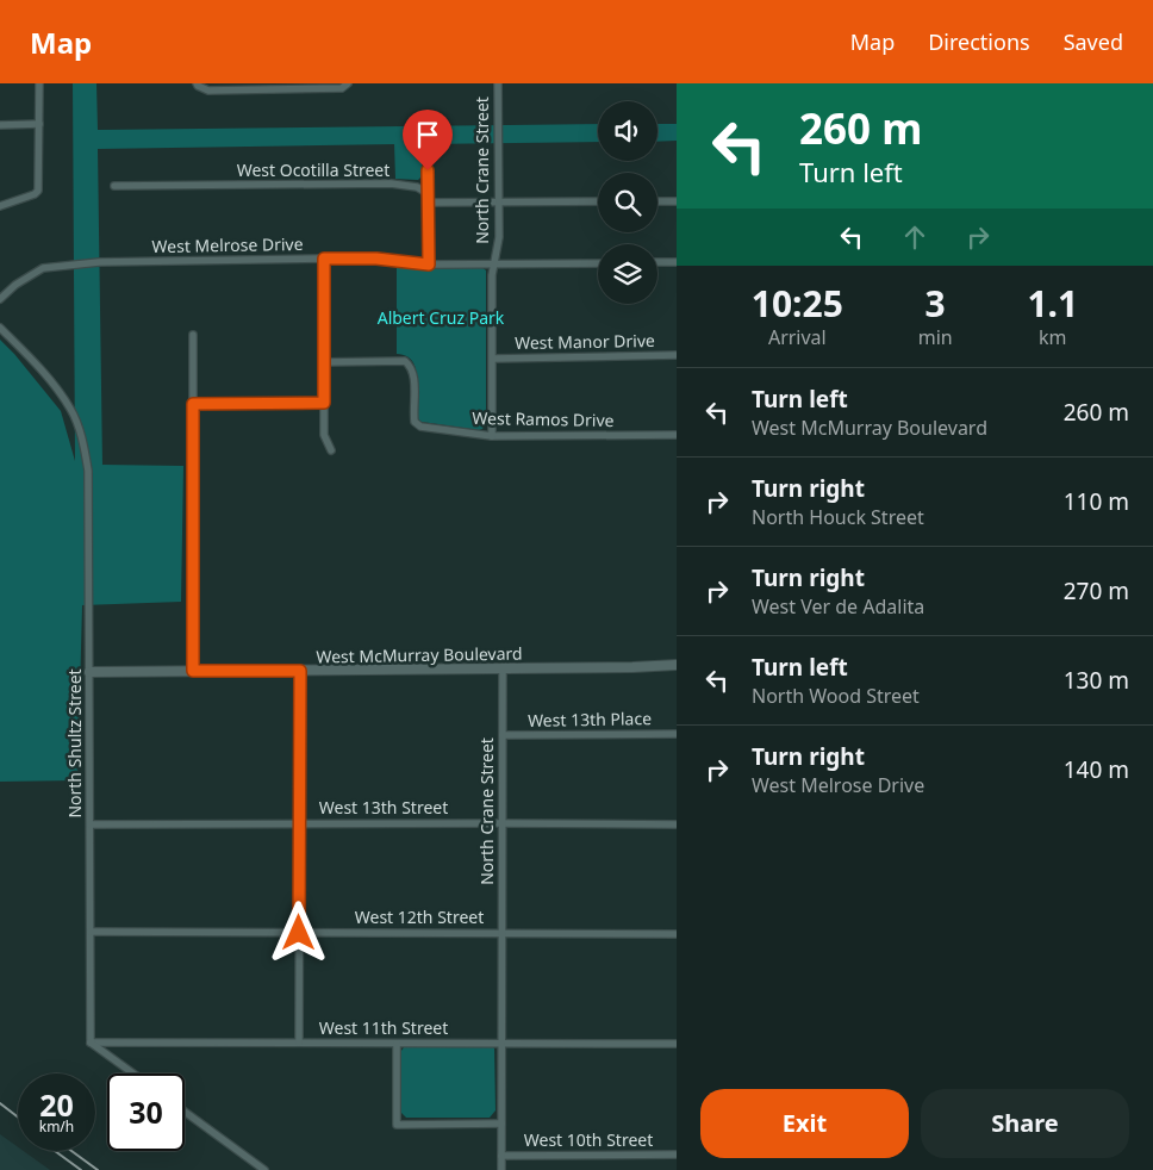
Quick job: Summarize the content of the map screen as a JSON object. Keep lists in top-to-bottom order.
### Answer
{
  "streets": {
    "street": [
      "West Ocotilla Street",
      "North Crane Street",
      "West Melrose Drive",
      "West Manor Drive",
      "West Ramos Drive",
      "West McMurray Boulevard",
      "West 13th Place",
      "North Shultz Street",
      "West 13th Street",
      "West 12th Street",
      "West 11th Street",
      "West 10th Street"
    ]
  },
  "crossings": [
    ["North Crane Street", "West Melrose Drive"],
    ["North Crane Street", "West Manor Drive"],
    ["North Crane Street", "West Ramos Drive"],
    ["North Crane Street", "West McMurray Boulevard"],
    ["North Crane Street", "West 13th Place"],
    ["North Crane Street", "West 13th Street"],
    ["North Crane Street", "West 12th Street"],
    ["North Crane Street", "West 11th Street"],
    ["North Crane Street", "West 10th Street"],
    ["West McMurray Boulevard", "North Shultz Street"],
    ["North Shultz Street", "West 13th Street"],
    ["North Shultz Street", "West 12th Street"],
    ["North Shultz Street", "West 11th Street"]
  ],
  "parks": ["Albert Cruz Park"],
  "page": {
    "header": "Map",
    "nav": ["Map", "Directions", "Saved"],
    "turn": ["260 m", "Turn left"],
    "eta": [
      "10:25",
      "Arrival",
      "3",
      "min",
      "1.1",
      "km"
    ],
    "list": [
      {
        "name": "Turn left",
        "note": "West McMurray Boulevard",
        "value": "260 m"
      },
      {
        "name": "Turn right",
        "note": "North Houck Street",
        "value": "110 m"
      },
      {
        "name": "Turn right",
        "note": "West Ver de Adalita",
        "value": "270 m"
      },
      {
        "name": "Turn left",
        "note": "North Wood Street",
        "value": "130 m"
      },
      {
        "name": "Turn right",
        "note": "West Melrose Drive",
        "value": "140 m"
      }
    ],
    "speed": "20 km/h",
    "limit": "30",
    "buttons": ["Exit", "Share"]
  }
}
